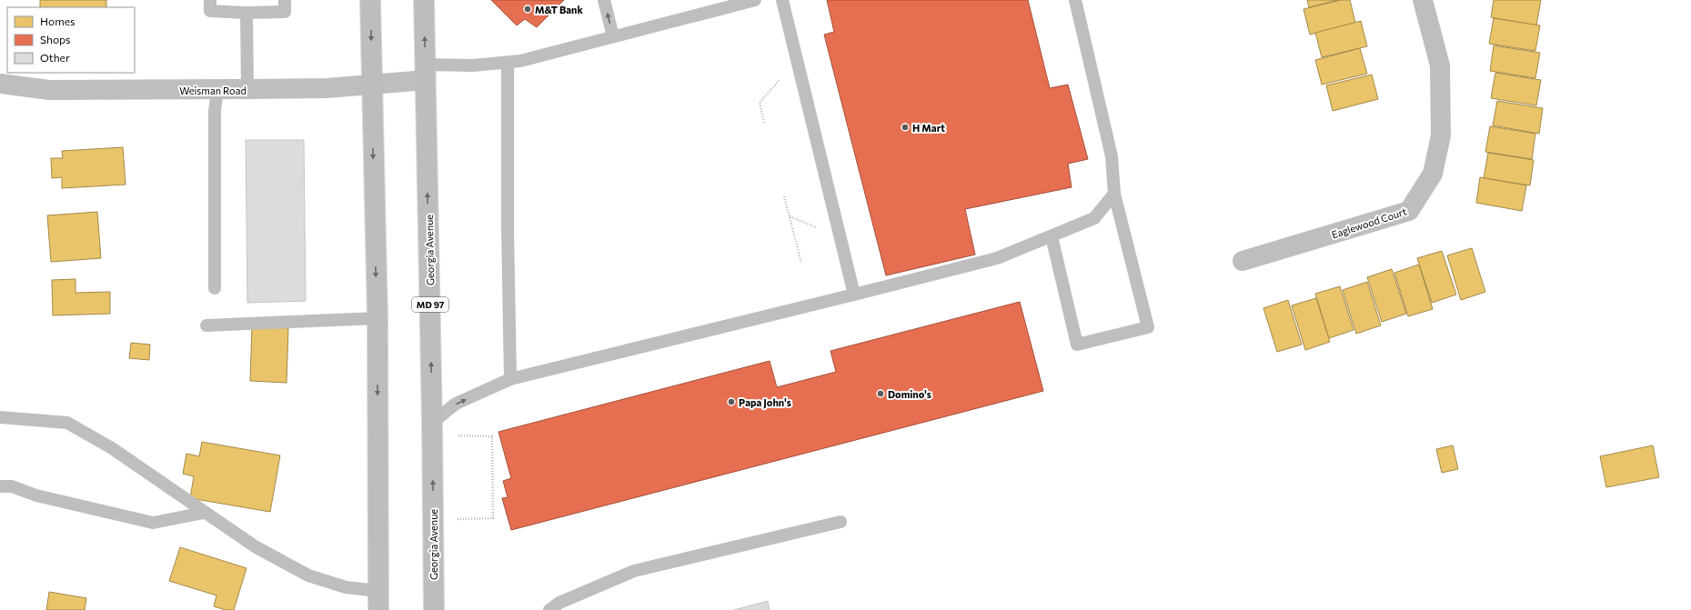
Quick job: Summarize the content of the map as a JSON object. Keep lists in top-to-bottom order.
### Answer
{
  "streets": {
    "main road": ["Georgia Avenue", "MD 97"],
    "street": ["Weisman Road", "Eaglewood Court"]
  },
  "crossings": [
    ["Weisman Road", "Georgia Avenue"]
  ],
  "places": [
    "M&T Bank",
    "H Mart",
    "Domino's",
    "Papa John's"
  ],
  "legend": ["Homes", "Shops", "Other"]
}
